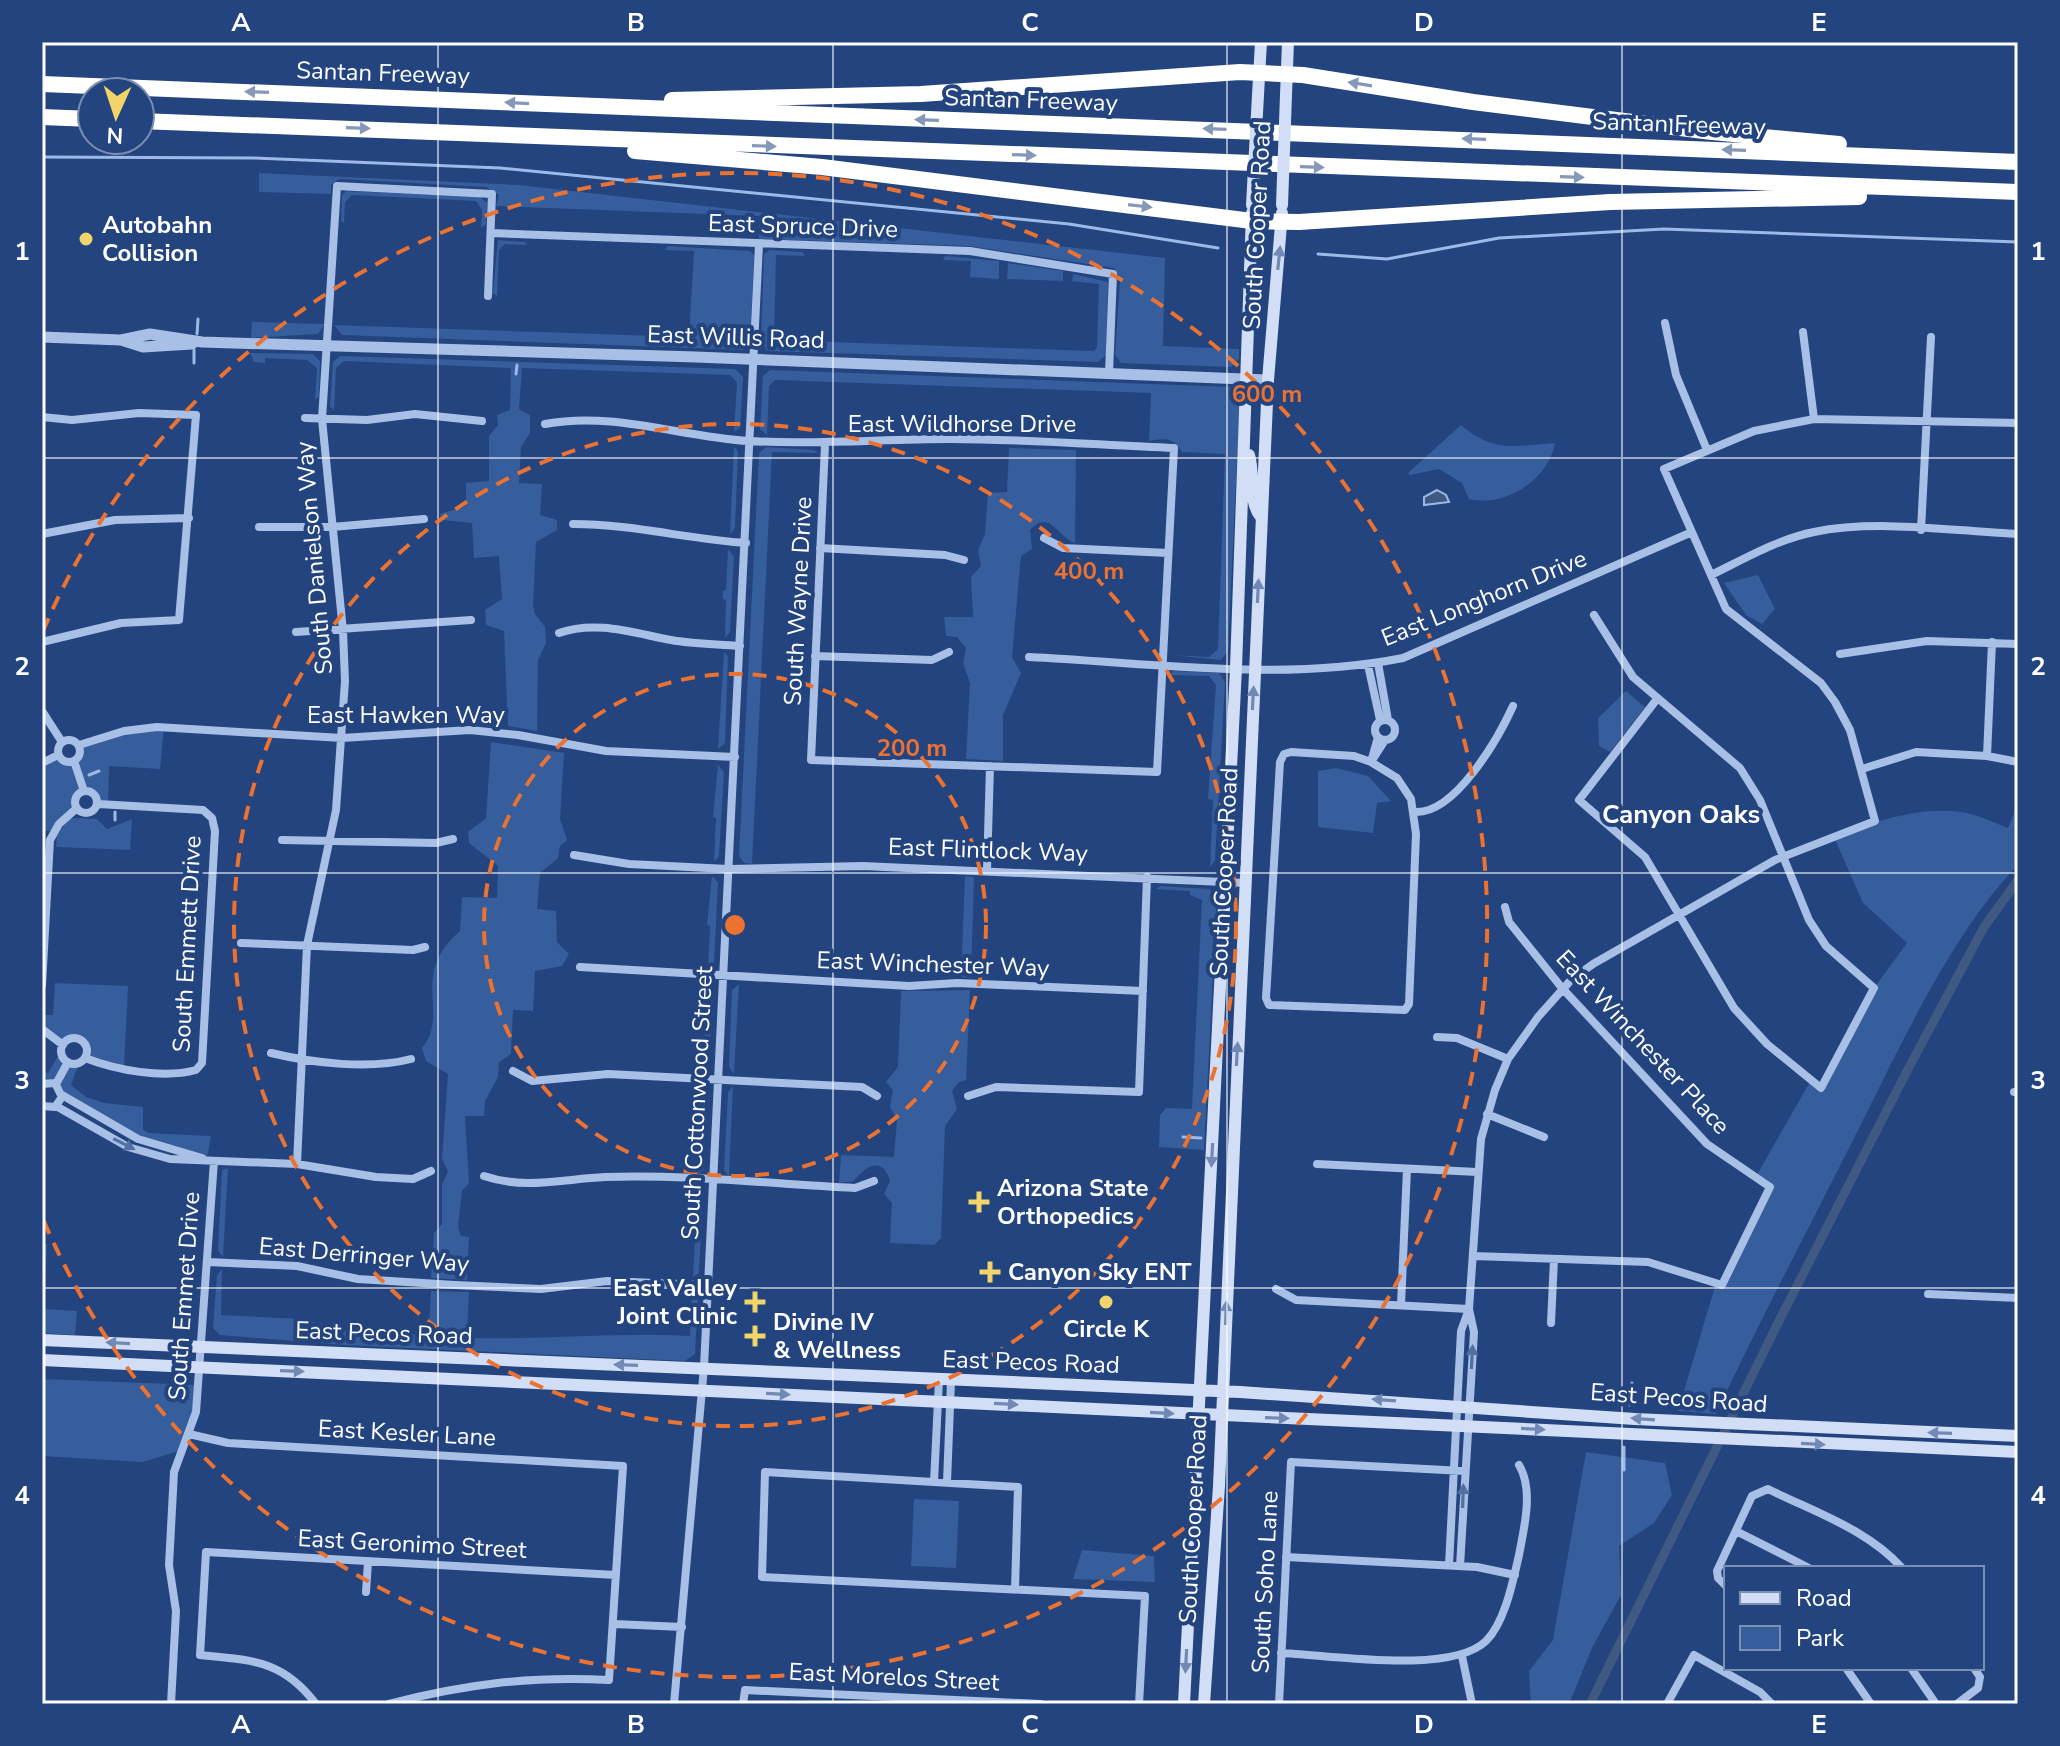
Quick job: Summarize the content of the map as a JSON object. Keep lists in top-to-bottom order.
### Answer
{
  "streets": {
    "highway": ["Santan Freeway"],
    "main road": ["South Cooper Road", "East Pecos Road"],
    "street": [
      "East Spruce Drive",
      "East Willis Road",
      "East Wildhorse Drive",
      "South Danielson Way",
      "East Longhorn Drive",
      "South Wayne Drive",
      "East Hawken Way",
      "East Flintlock Way",
      "South Emmett Drive",
      "East Winchester Way",
      "East Winchester Place",
      "South Cottonwood Street",
      "East Derringer Way",
      "South Emmet Drive",
      "East Kesler Lane",
      "East Geronimo Street",
      "South Soho Lane",
      "East Morelos Street"
    ]
  },
  "crossings": [
    ["South Cooper Road", "East Willis Road"],
    ["South Cooper Road", "East Longhorn Drive"],
    ["South Cooper Road", "East Flintlock Way"],
    ["South Cooper Road", "East Pecos Road"],
    ["East Spruce Drive", "East Willis Road"],
    ["East Spruce Drive", "South Danielson Way"],
    ["East Spruce Drive", "South Cottonwood Street"],
    ["East Willis Road", "South Danielson Way"],
    ["East Willis Road", "South Cottonwood Street"],
    ["East Wildhorse Drive", "South Wayne Drive"],
    ["East Wildhorse Drive", "South Cottonwood Street"],
    ["South Danielson Way", "East Hawken Way"],
    ["East Hawken Way", "South Cottonwood Street"],
    ["East Flintlock Way", "South Cottonwood Street"],
    ["East Winchester Way", "South Cottonwood Street"],
    ["South Cottonwood Street", "East Derringer Way"],
    ["South Cottonwood Street", "East Pecos Road"],
    ["East Derringer Way", "South Emmet Drive"],
    ["South Emmet Drive", "East Pecos Road"],
    ["South Emmet Drive", "East Kesler Lane"],
    ["East Kesler Lane", "East Geronimo Street"]
  ],
  "districts": ["Canyon Oaks"],
  "places": {
    "other": ["Autobahn Collision", "Circle K"],
    "health": [
      "Arizona State Orthopedics",
      "Canyon Sky ENT",
      "East Valley Joint Clinic",
      "Divine IV & Wellness"
    ]
  },
  "legend": ["Road", "Park"],
  "north": "bottom",
  "grid": {
    "columns": [
      "A",
      "B",
      "C",
      "D",
      "E"
    ],
    "rows": [
      "1",
      "2",
      "3",
      "4"
    ]
  },
  "rings": ["600 m", "400 m", "200 m"]
}
